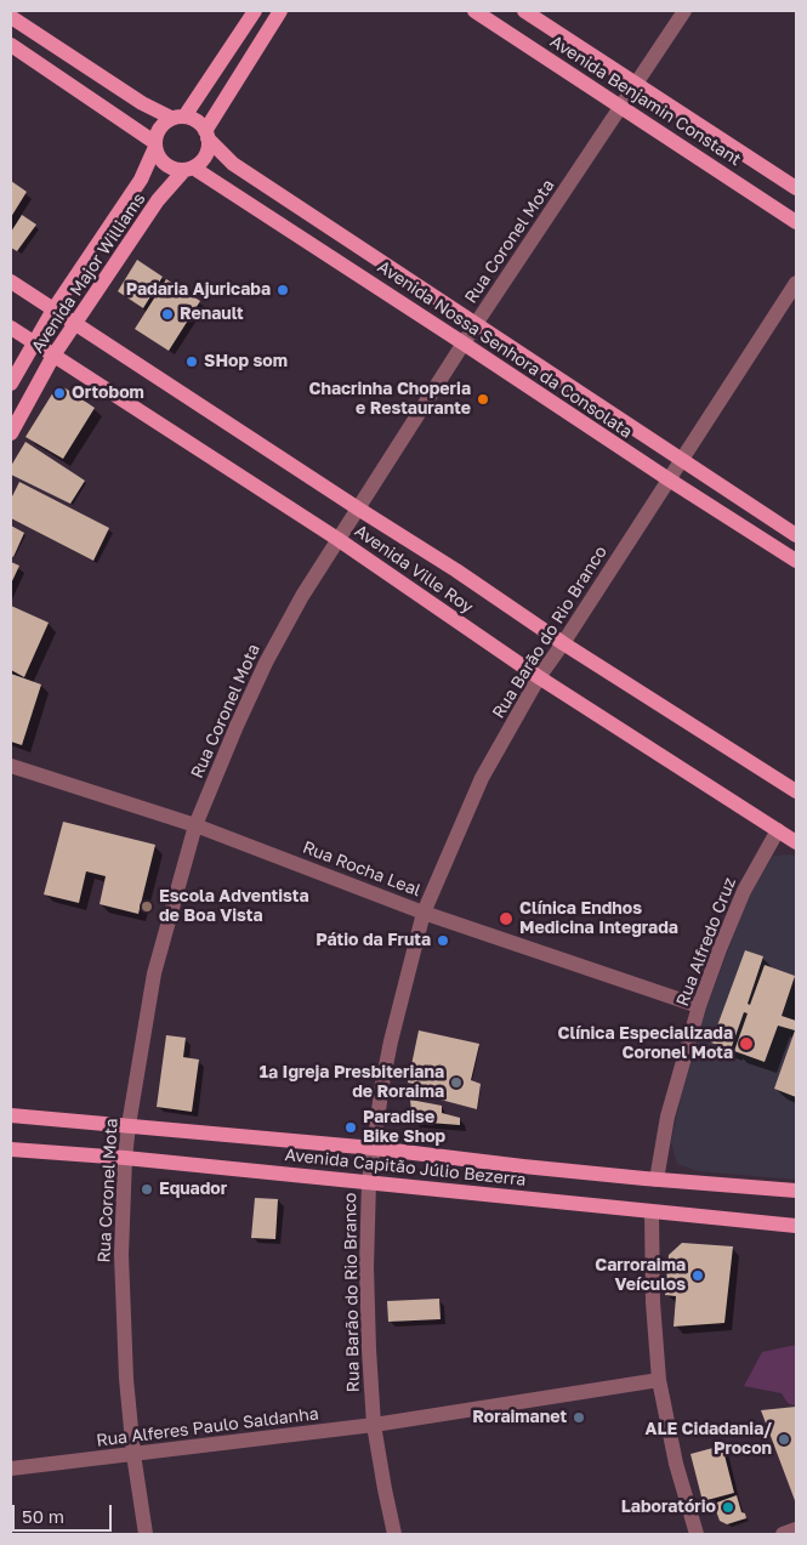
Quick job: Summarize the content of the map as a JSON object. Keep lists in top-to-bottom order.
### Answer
{
  "streets": {
    "main road": [
      "Avenida Benjamin Constant",
      "Avenida Major Williams",
      "Avenida Nossa Senhora da Consolata",
      "Avenida Ville Roy",
      "Avenida Capitão Júlio Bezerra"
    ],
    "street": [
      "Rua Coronel Mota",
      "Rua Barão do Rio Branco",
      "Rua Rocha Leal",
      "Rua Alfredo Cruz",
      "Rua Alferes Paulo Saldanha"
    ]
  },
  "crossings": [
    ["Avenida Benjamin Constant", "Rua Coronel Mota"],
    ["Rua Coronel Mota", "Avenida Nossa Senhora da Consolata"],
    ["Rua Coronel Mota", "Avenida Ville Roy"],
    ["Rua Coronel Mota", "Rua Rocha Leal"],
    ["Rua Coronel Mota", "Avenida Capitão Júlio Bezerra"],
    ["Rua Coronel Mota", "Rua Alferes Paulo Saldanha"],
    ["Avenida Major Williams", "Avenida Nossa Senhora da Consolata"],
    ["Avenida Major Williams", "Avenida Ville Roy"],
    ["Avenida Nossa Senhora da Consolata", "Rua Barão do Rio Branco"],
    ["Avenida Ville Roy", "Rua Barão do Rio Branco"],
    ["Avenida Ville Roy", "Rua Alfredo Cruz"],
    ["Rua Barão do Rio Branco", "Rua Rocha Leal"],
    ["Rua Barão do Rio Branco", "Avenida Capitão Júlio Bezerra"],
    ["Rua Barão do Rio Branco", "Rua Alferes Paulo Saldanha"],
    ["Rua Rocha Leal", "Rua Alfredo Cruz"],
    ["Rua Alfredo Cruz", "Avenida Capitão Júlio Bezerra"]
  ],
  "places": [
    "Padaria Ajuricaba",
    "Renault",
    "SHop som",
    "Ortobom",
    "Chacrinha Choperia e Restaurante",
    "Escola Adventista de Boa Vista",
    "Clínica Endhos Medicina Integrada",
    "Pátio da Fruta",
    "Clínica Especializada Coronel Mota",
    "1ª Igreja Presbiteriana de Roraima",
    "Paradise Bike Shop",
    "Equador",
    "Carroraima Veículos",
    "Roraimanet",
    "ALE Cidadania/ Procon",
    "Laboratório"
  ],
  "scale_bar": "50 m"
}
